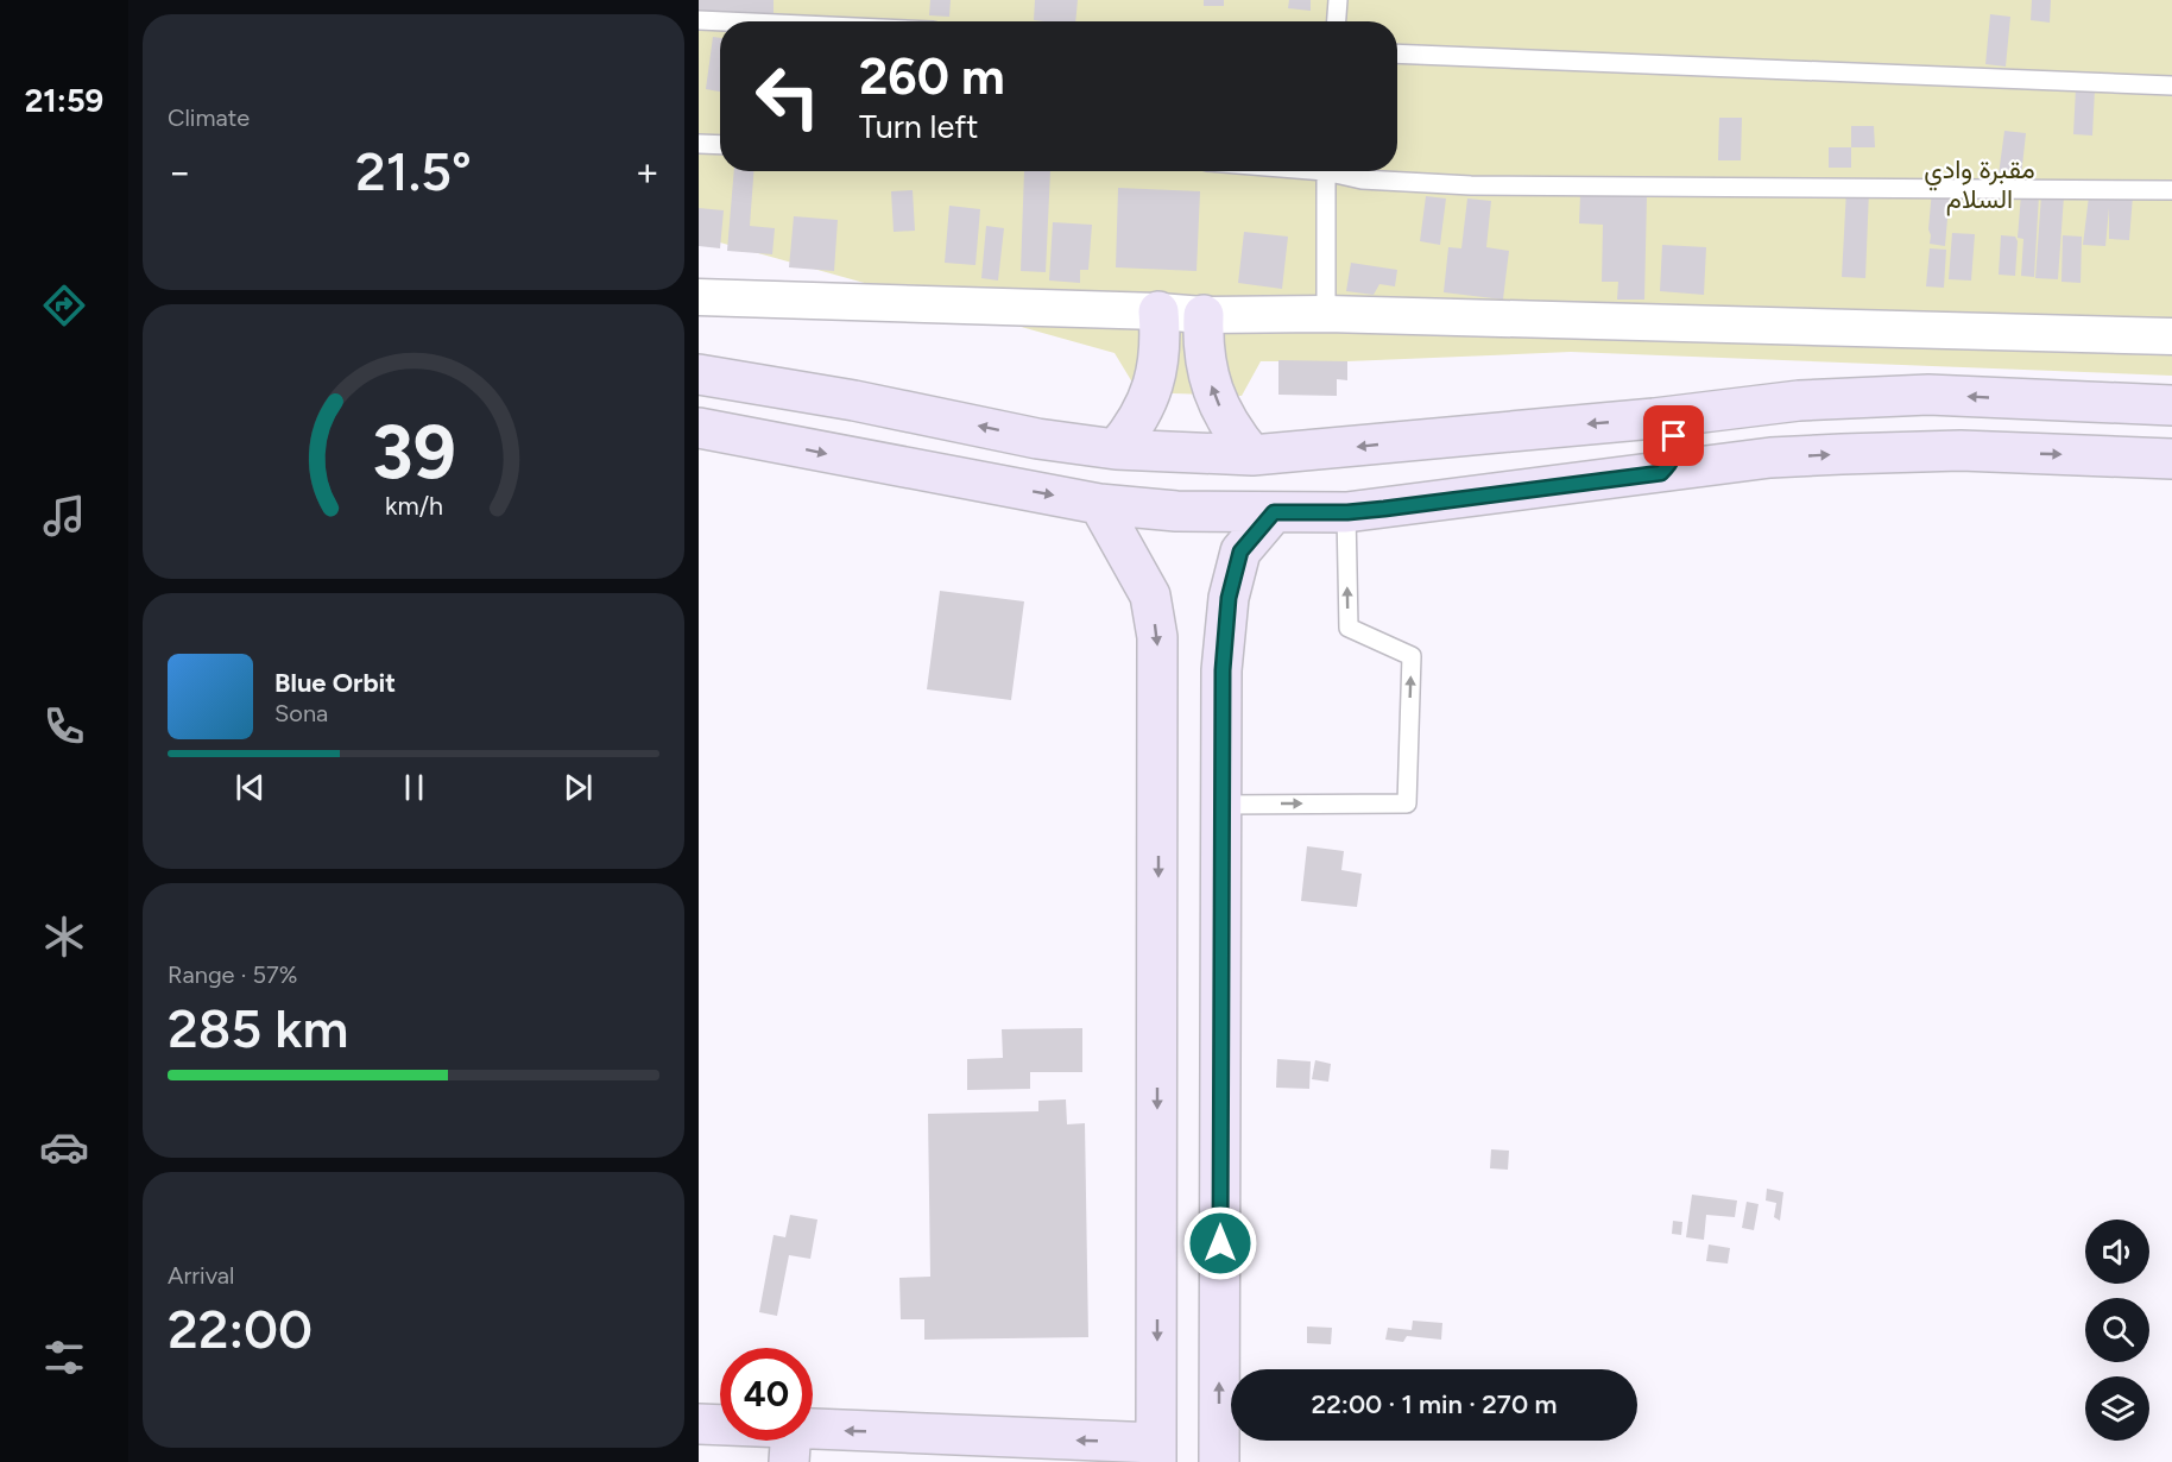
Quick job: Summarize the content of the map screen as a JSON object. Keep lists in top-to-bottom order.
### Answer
{
  "parks": ["مقبرة وادي السلام"],
  "page": {
    "tabs": "21:59",
    "tile": [
      "Climate",
      ["Range · 57%", "285 km"],
      ["Arrival", "22:00"]
    ],
    "turn": ["260 m", "Turn left"],
    "heat": ["−", "21.5°", "+"],
    "song": ["Blue Orbit", "Sona"],
    "limit": "40",
    "trip": "22:00 · 1 min · 270 m",
    "gauge": ["39", "km/h"]
  }
}
